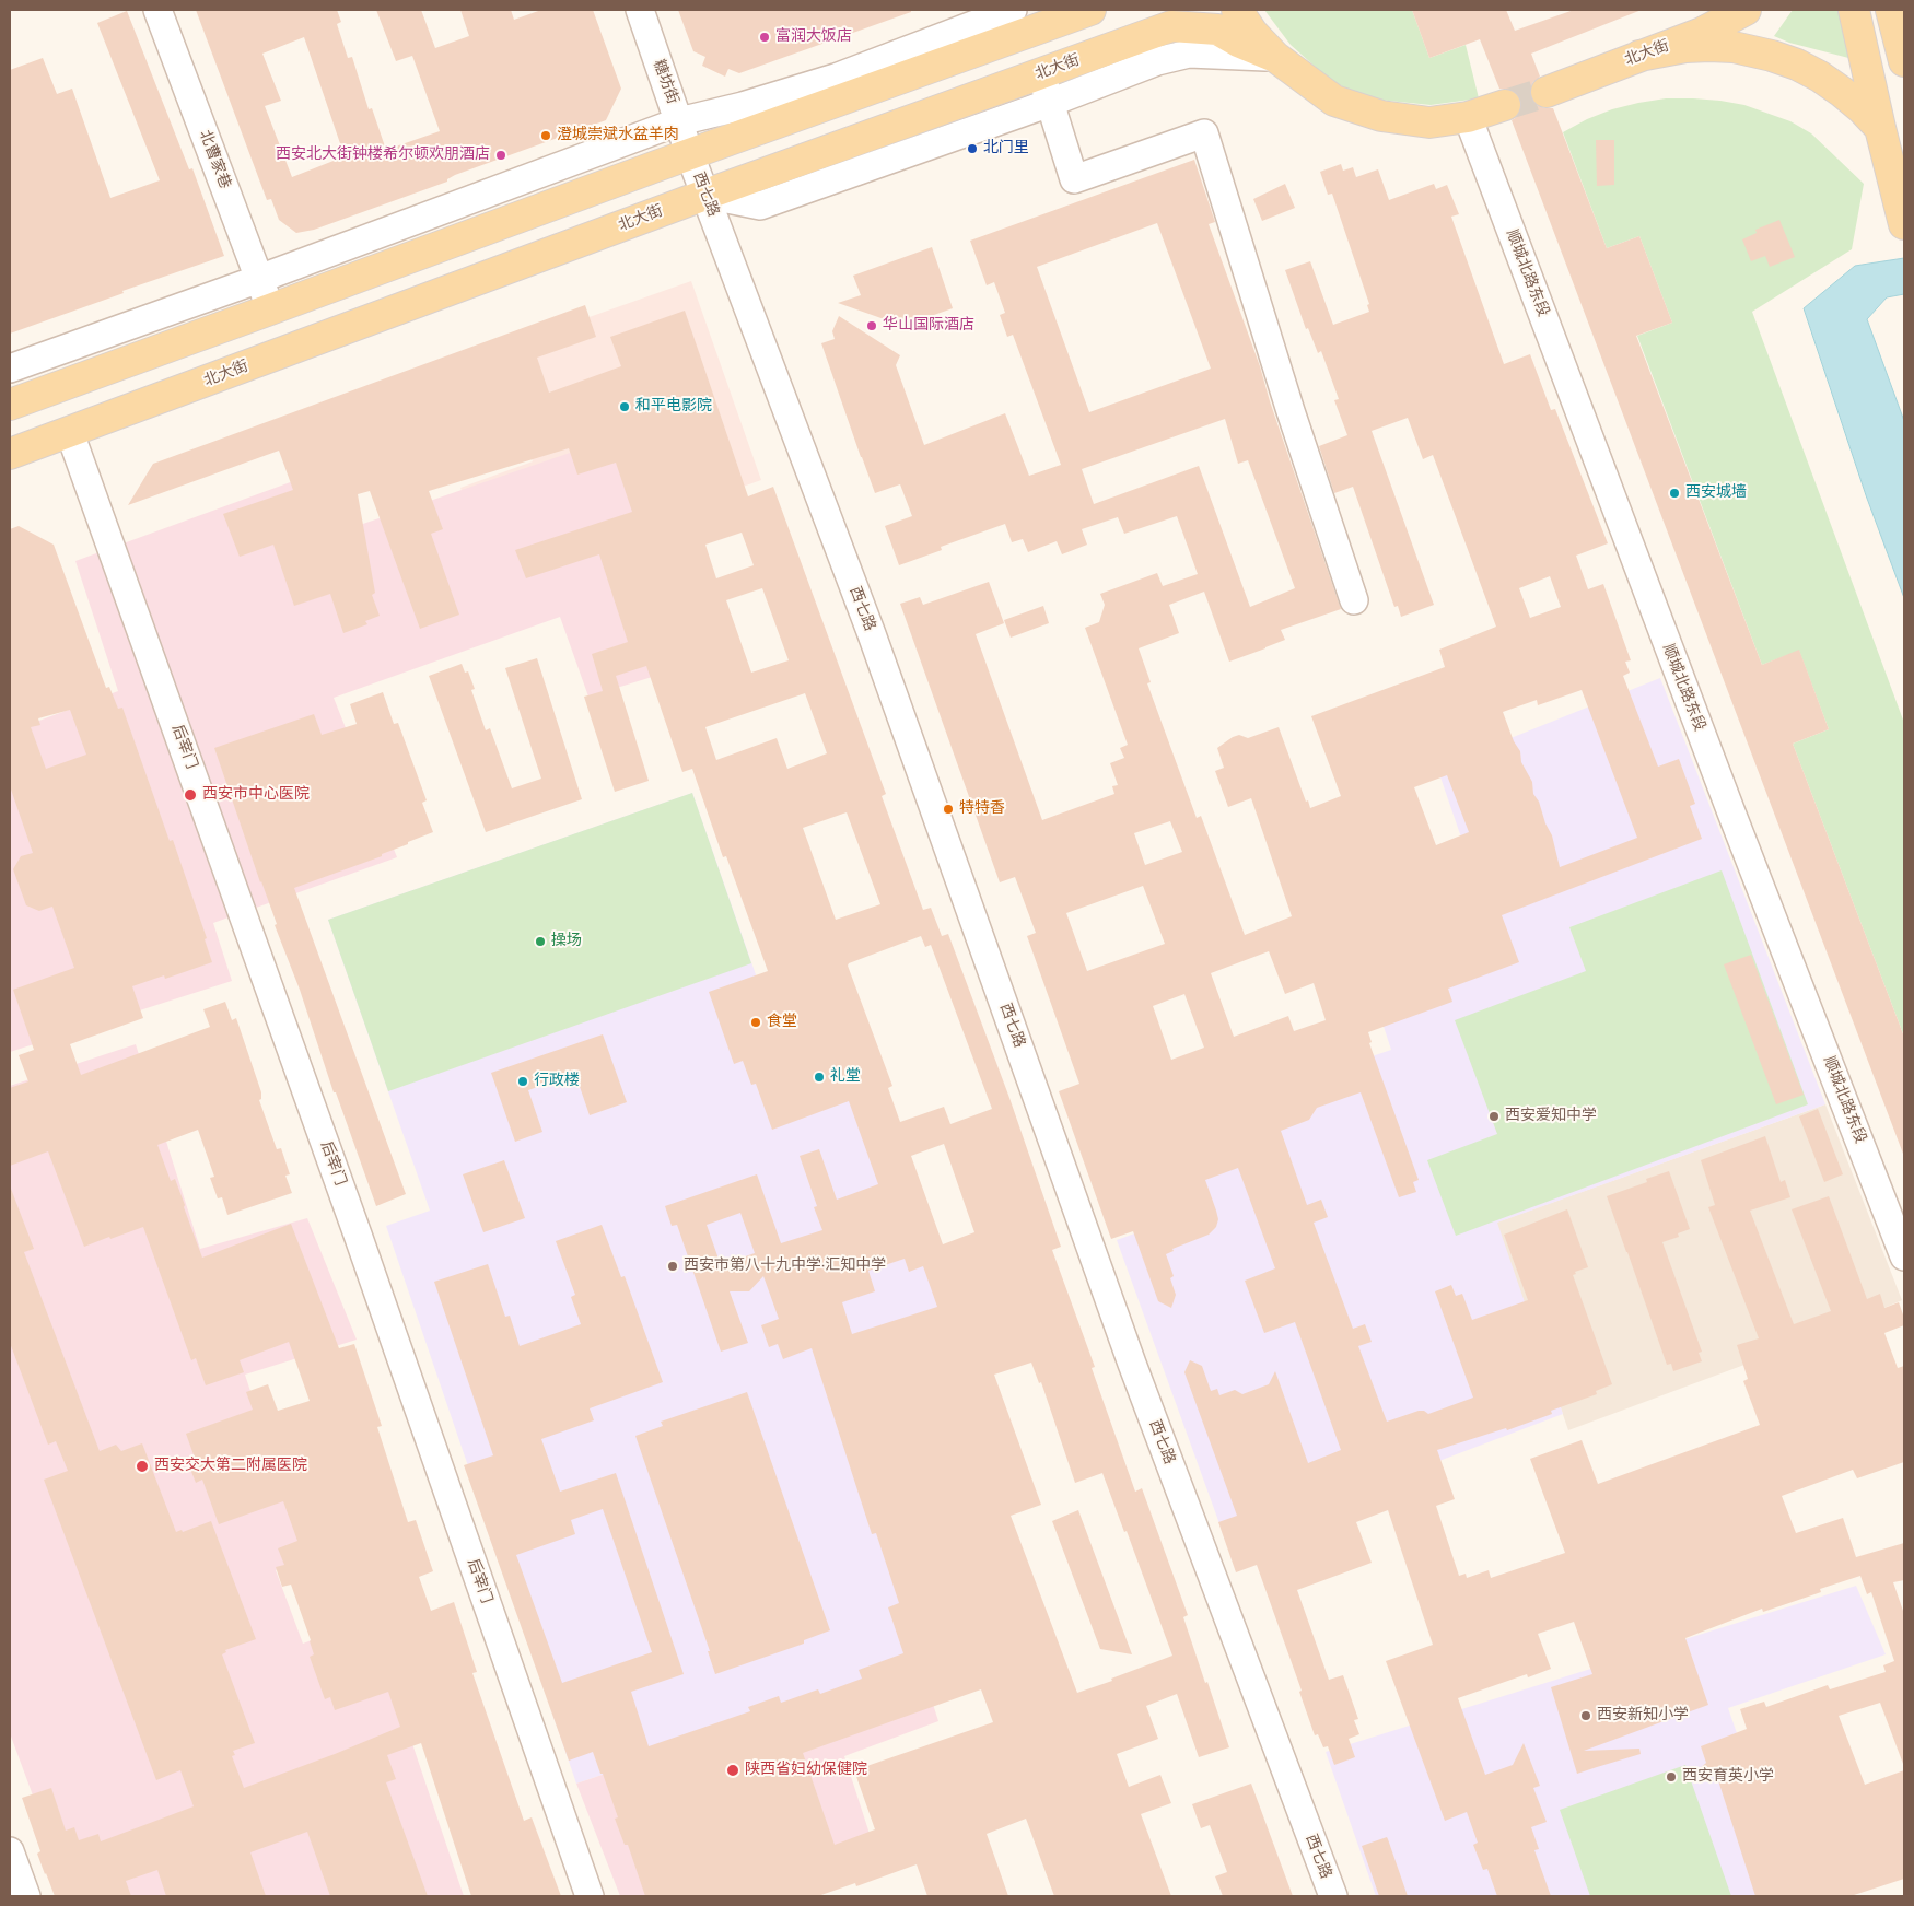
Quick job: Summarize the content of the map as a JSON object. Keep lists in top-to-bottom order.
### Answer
{
  "streets": {
    "main road": ["北大街"],
    "street": [
      "糖坊街",
      "北曹家巷",
      "西七路",
      "顺城北路东段",
      "后宰门"
    ]
  },
  "crossings": [
    ["北大街", "西七路"],
    ["北大街", "顺城北路东段"],
    ["北大街", "后宰门"],
    ["糖坊街", "西七路"]
  ],
  "places": [
    "富润大饭店",
    "澄城崇斌水盆羊肉",
    "北门里",
    "西安北大街钟楼希尔顿欢朋酒店",
    "华山国际酒店",
    "和平电影院",
    "西安城墙",
    "西安市中心医院",
    "特特香",
    "操场",
    "食堂",
    "礼堂",
    "行政楼",
    "西安爱知中学",
    "西安市第八十九中学·汇知中学",
    "西安交大第二附属医院",
    "西安新知小学",
    "陕西省妇幼保健院",
    "西安育英小学"
  ]
}
